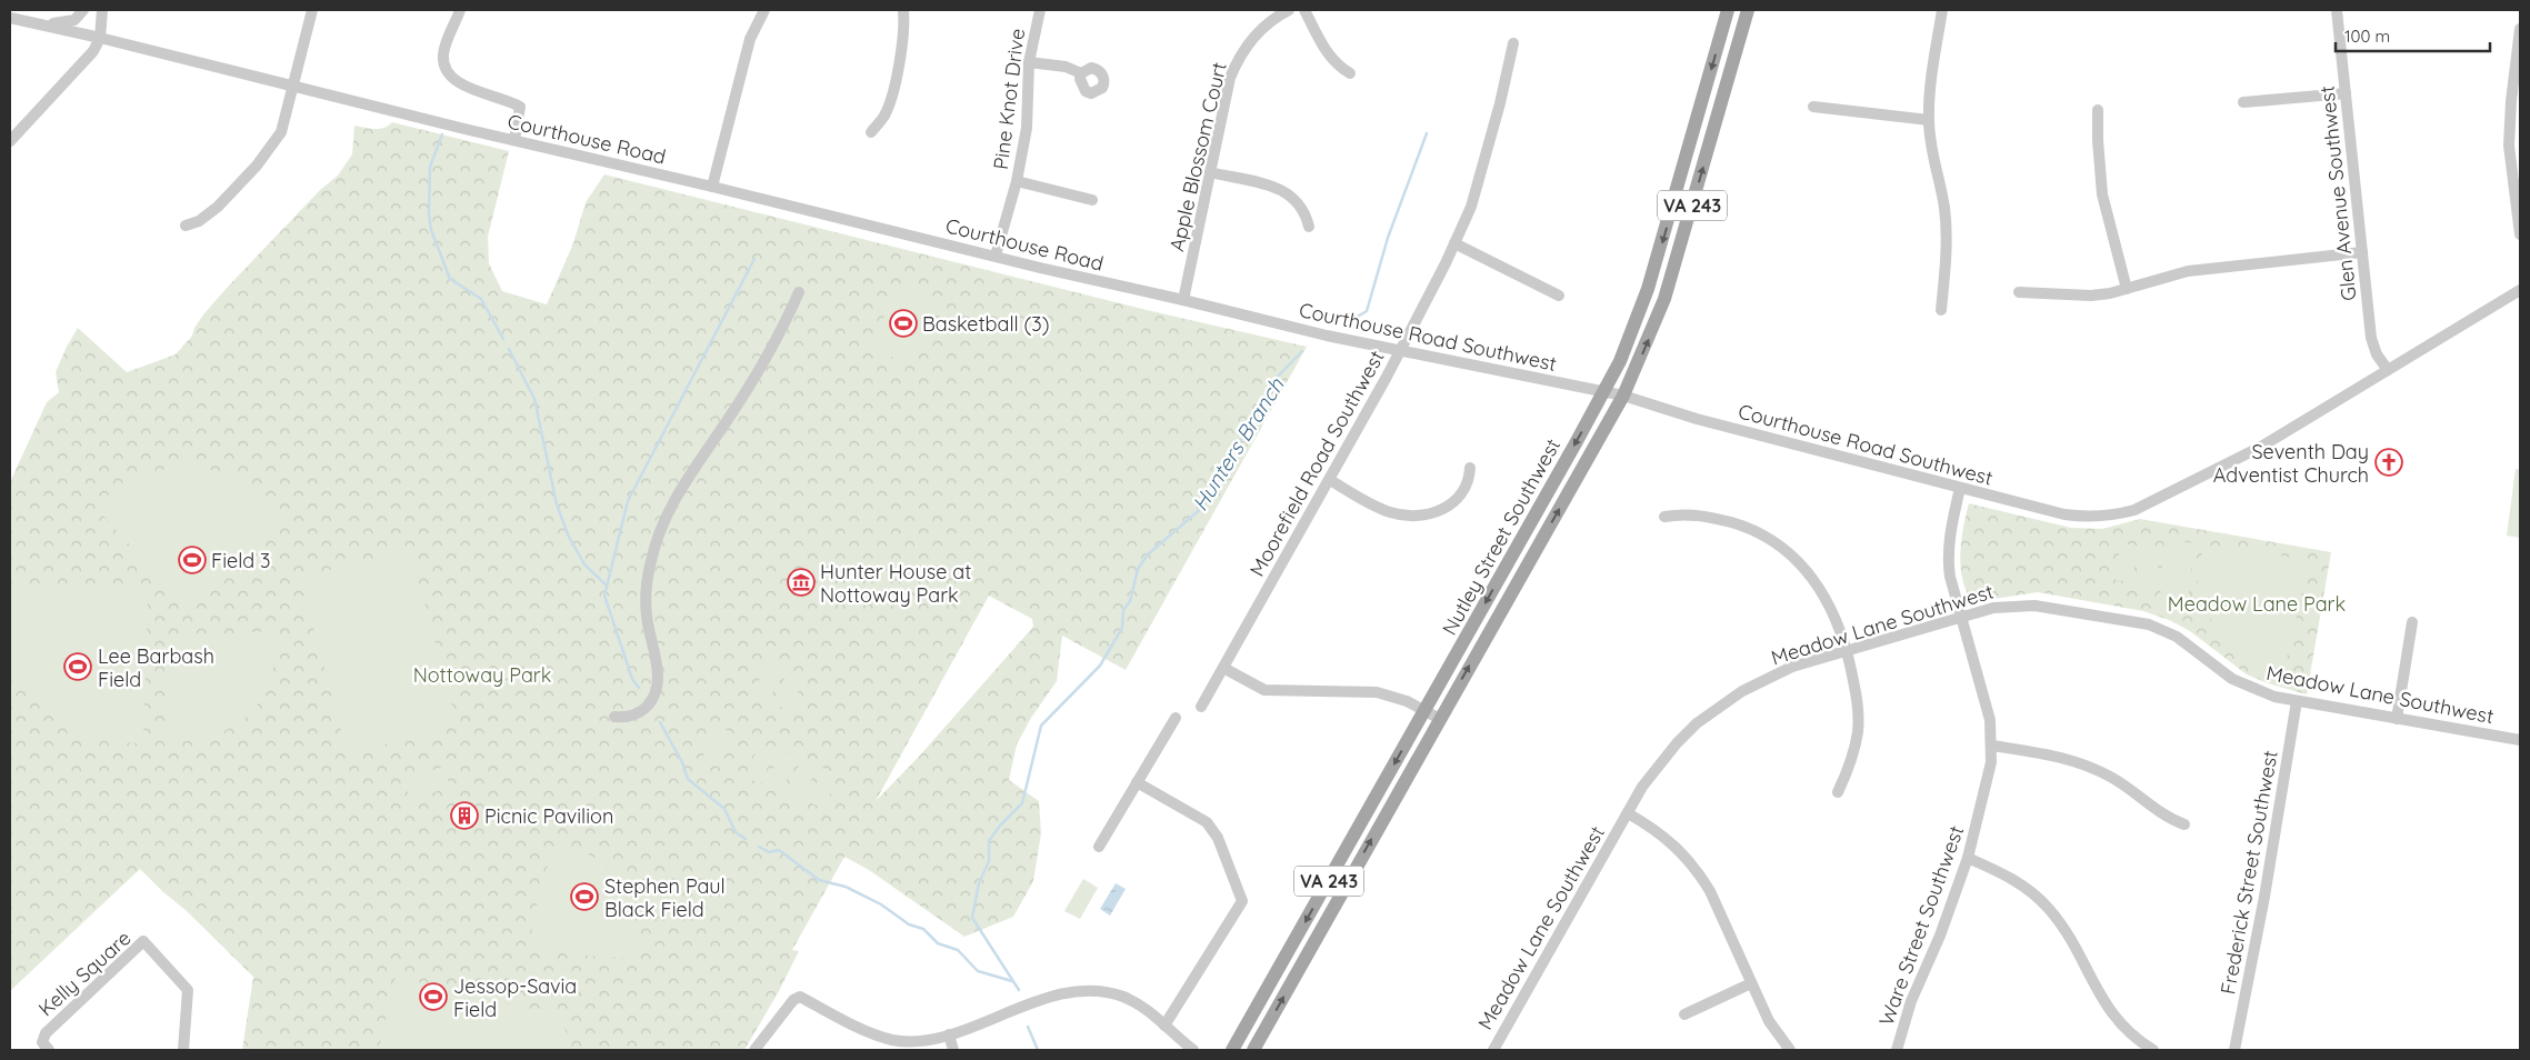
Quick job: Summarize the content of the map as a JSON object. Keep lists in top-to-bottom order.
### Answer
{
  "streets": {
    "main road": ["VA 243", "Nutley Street Southwest"],
    "street": [
      "Pine Knot Drive",
      "Courthouse Road",
      "Apple Blossom Court",
      "Glen Avenue Southwest",
      "Courthouse Road Southwest",
      "Moorefield Road Southwest",
      "Meadow Lane Southwest",
      "Frederick Street Southwest",
      "Ware Street Southwest",
      "Kelly Square"
    ]
  },
  "crossings": [
    ["Pine Knot Drive", "Courthouse Road"],
    ["Courthouse Road", "Courthouse Road Southwest"],
    ["Apple Blossom Court", "Courthouse Road Southwest"],
    ["Glen Avenue Southwest", "Courthouse Road Southwest"],
    ["Courthouse Road Southwest", "Moorefield Road Southwest"],
    ["Courthouse Road Southwest", "Nutley Street Southwest"],
    ["Courthouse Road Southwest", "Ware Street Southwest"],
    ["Meadow Lane Southwest", "Frederick Street Southwest"],
    ["Meadow Lane Southwest", "Ware Street Southwest"]
  ],
  "water": ["Hunters Branch"],
  "parks": ["Meadow Lane Park", "Nottoway Park"],
  "places": {
    "sports": [
      "Basketball (3)",
      "Field 3",
      "Lee Barbash Field",
      "Stephen Paul Black Field",
      "Jessop-Savia Field"
    ],
    "church": ["Seventh Day Adventist Church"],
    "museum": ["Hunter House at Nottoway Park"],
    "building": ["Picnic Pavilion"]
  },
  "scale_bar": "100 m"
}
